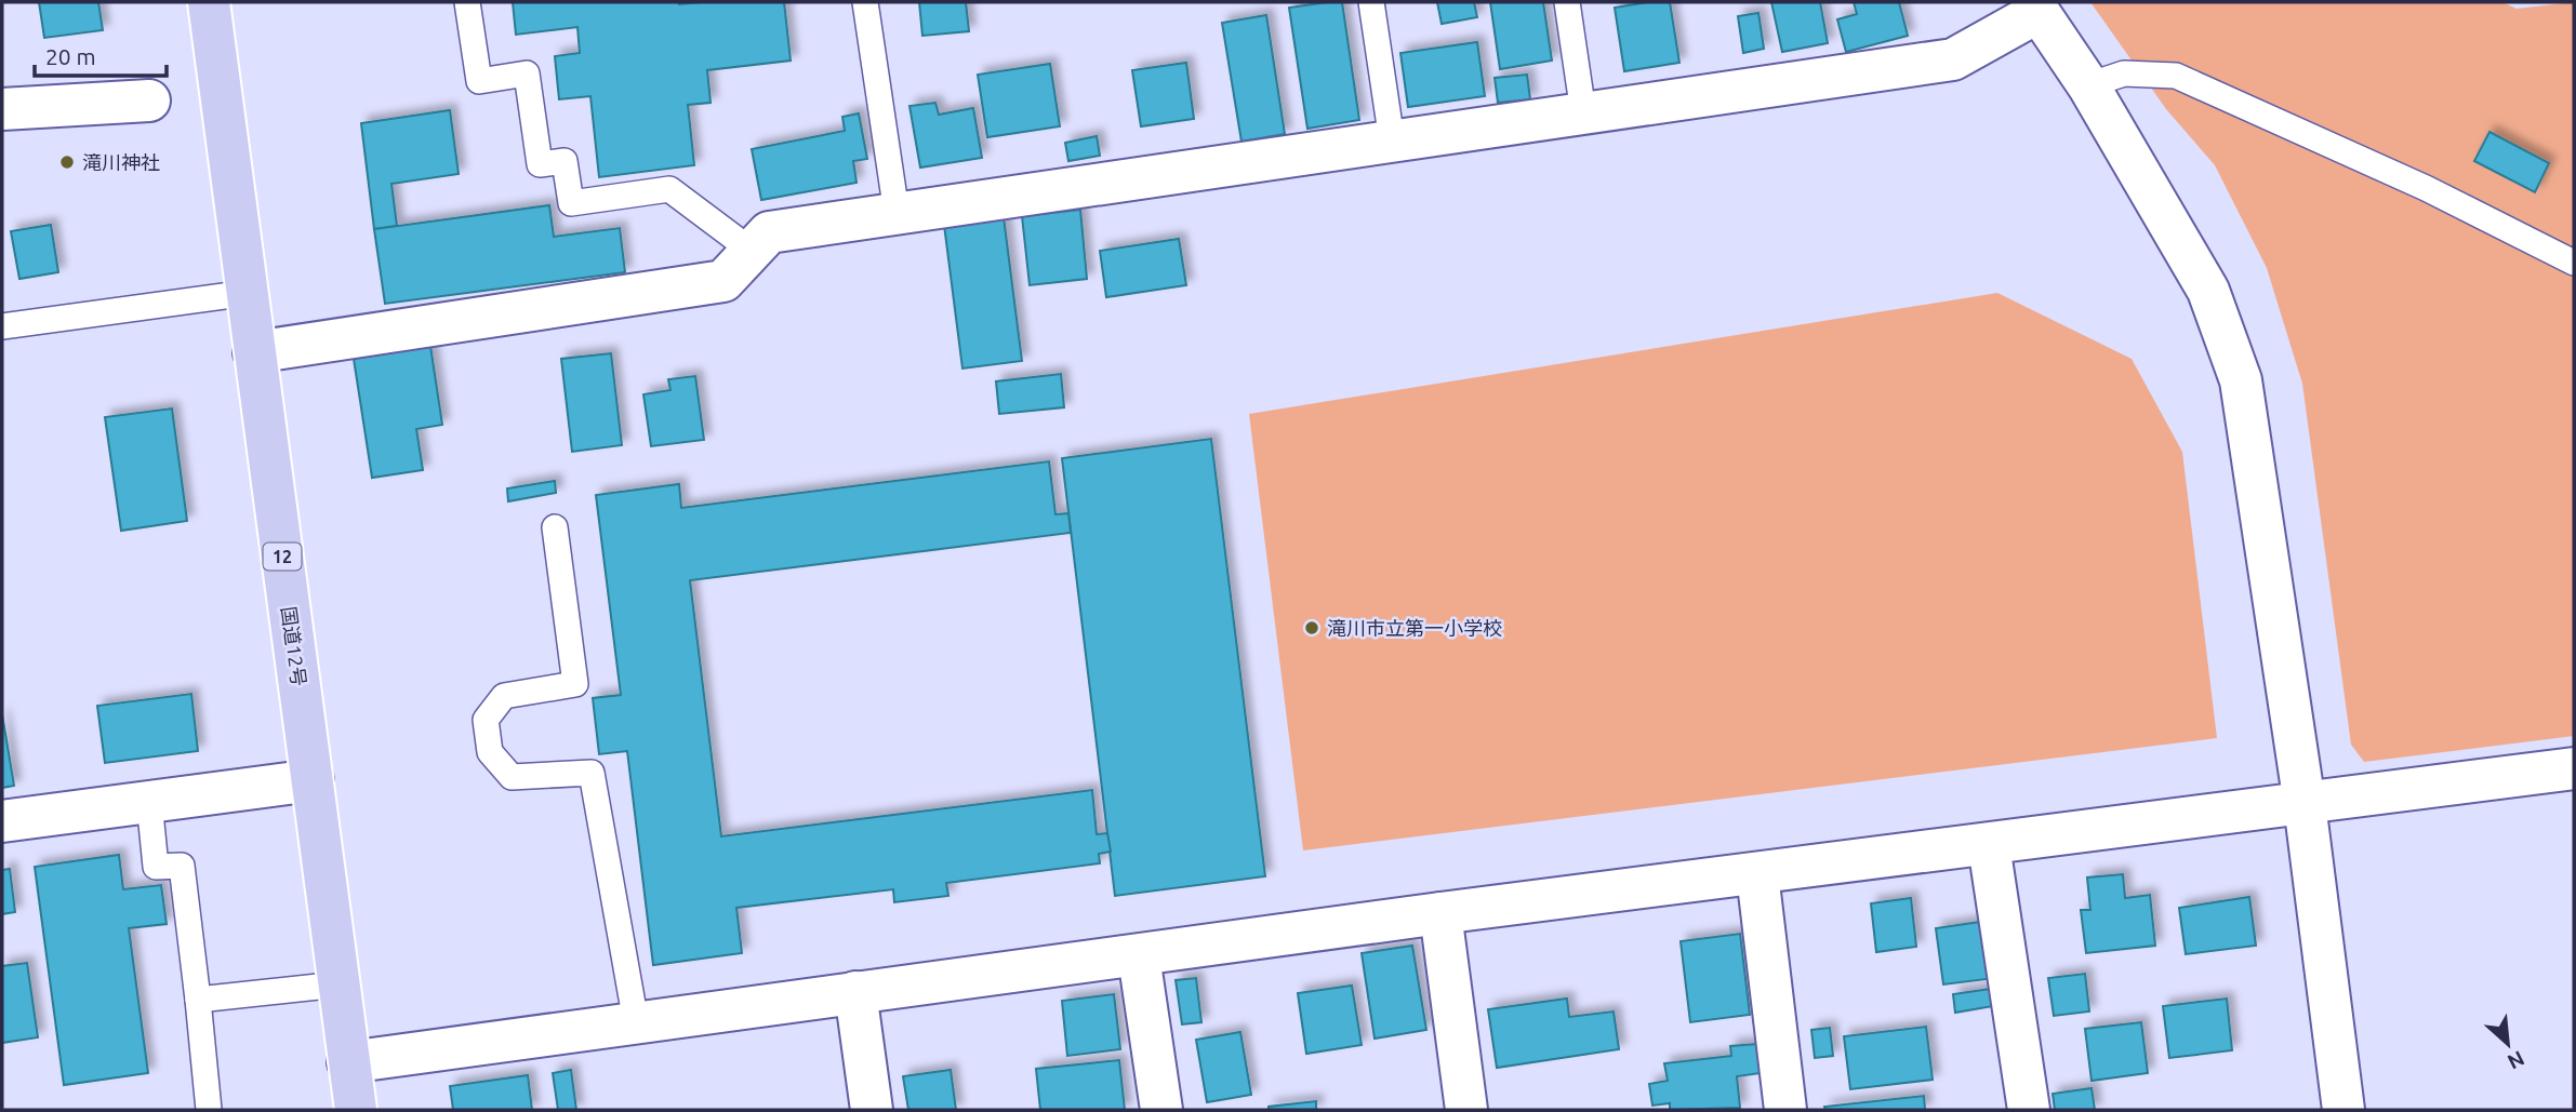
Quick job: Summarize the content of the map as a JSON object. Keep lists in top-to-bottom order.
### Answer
{
  "streets": {
    "highway": ["12", "国道12号"]
  },
  "places": ["滝川神社", "滝川市立第一小学校"],
  "scale_bar": "20 m",
  "north": "bottom right"
}
